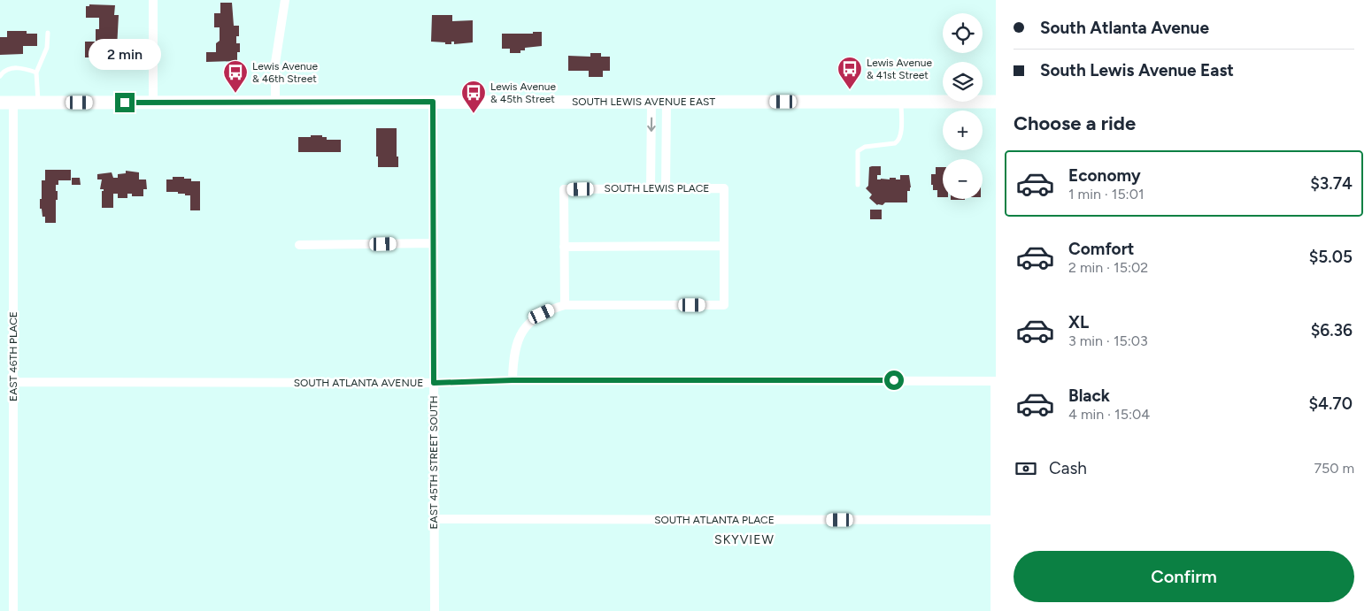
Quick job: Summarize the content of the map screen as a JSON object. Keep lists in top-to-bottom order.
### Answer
{
  "streets": {
    "main road": ["SOUTH LEWIS AVENUE EAST"],
    "street": [
      "SOUTH LEWIS PLACE",
      "EAST 46TH PLACE",
      "SOUTH ATLANTA AVENUE",
      "EAST 45TH STREET SOUTH",
      "SOUTH ATLANTA PLACE"
    ]
  },
  "crossings": [
    ["SOUTH LEWIS AVENUE EAST", "EAST 46TH PLACE"],
    ["SOUTH LEWIS AVENUE EAST", "EAST 45TH STREET SOUTH"],
    ["EAST 46TH PLACE", "SOUTH ATLANTA AVENUE"],
    ["SOUTH ATLANTA AVENUE", "EAST 45TH STREET SOUTH"],
    ["EAST 45TH STREET SOUTH", "SOUTH ATLANTA PLACE"]
  ],
  "districts": ["SKYVIEW"],
  "places": {
    "bus stop": ["Lewis Avenue & 41st Street", "Lewis Avenue & 46th Street", "Lewis Avenue & 45th Street"]
  },
  "page": {
    "banner": ["South Atlanta Avenue", "South Lewis Avenue East"],
    "map_buttons": ["+", "−"],
    "bubble": "2 min",
    "heading": "Choose a ride",
    "list": [
      {
        "name": "Economy",
        "note": "1 min · 15:01",
        "value": "$3.74"
      },
      {
        "name": "Comfort",
        "note": "2 min · 15:02",
        "value": "$5.05"
      },
      {
        "name": "XL",
        "note": "3 min · 15:03",
        "value": "$6.36"
      },
      {
        "name": "Black",
        "note": "4 min · 15:04",
        "value": "$4.70"
      }
    ],
    "pay": ["Cash", "750 m"],
    "buttons": "Confirm"
  }
}
